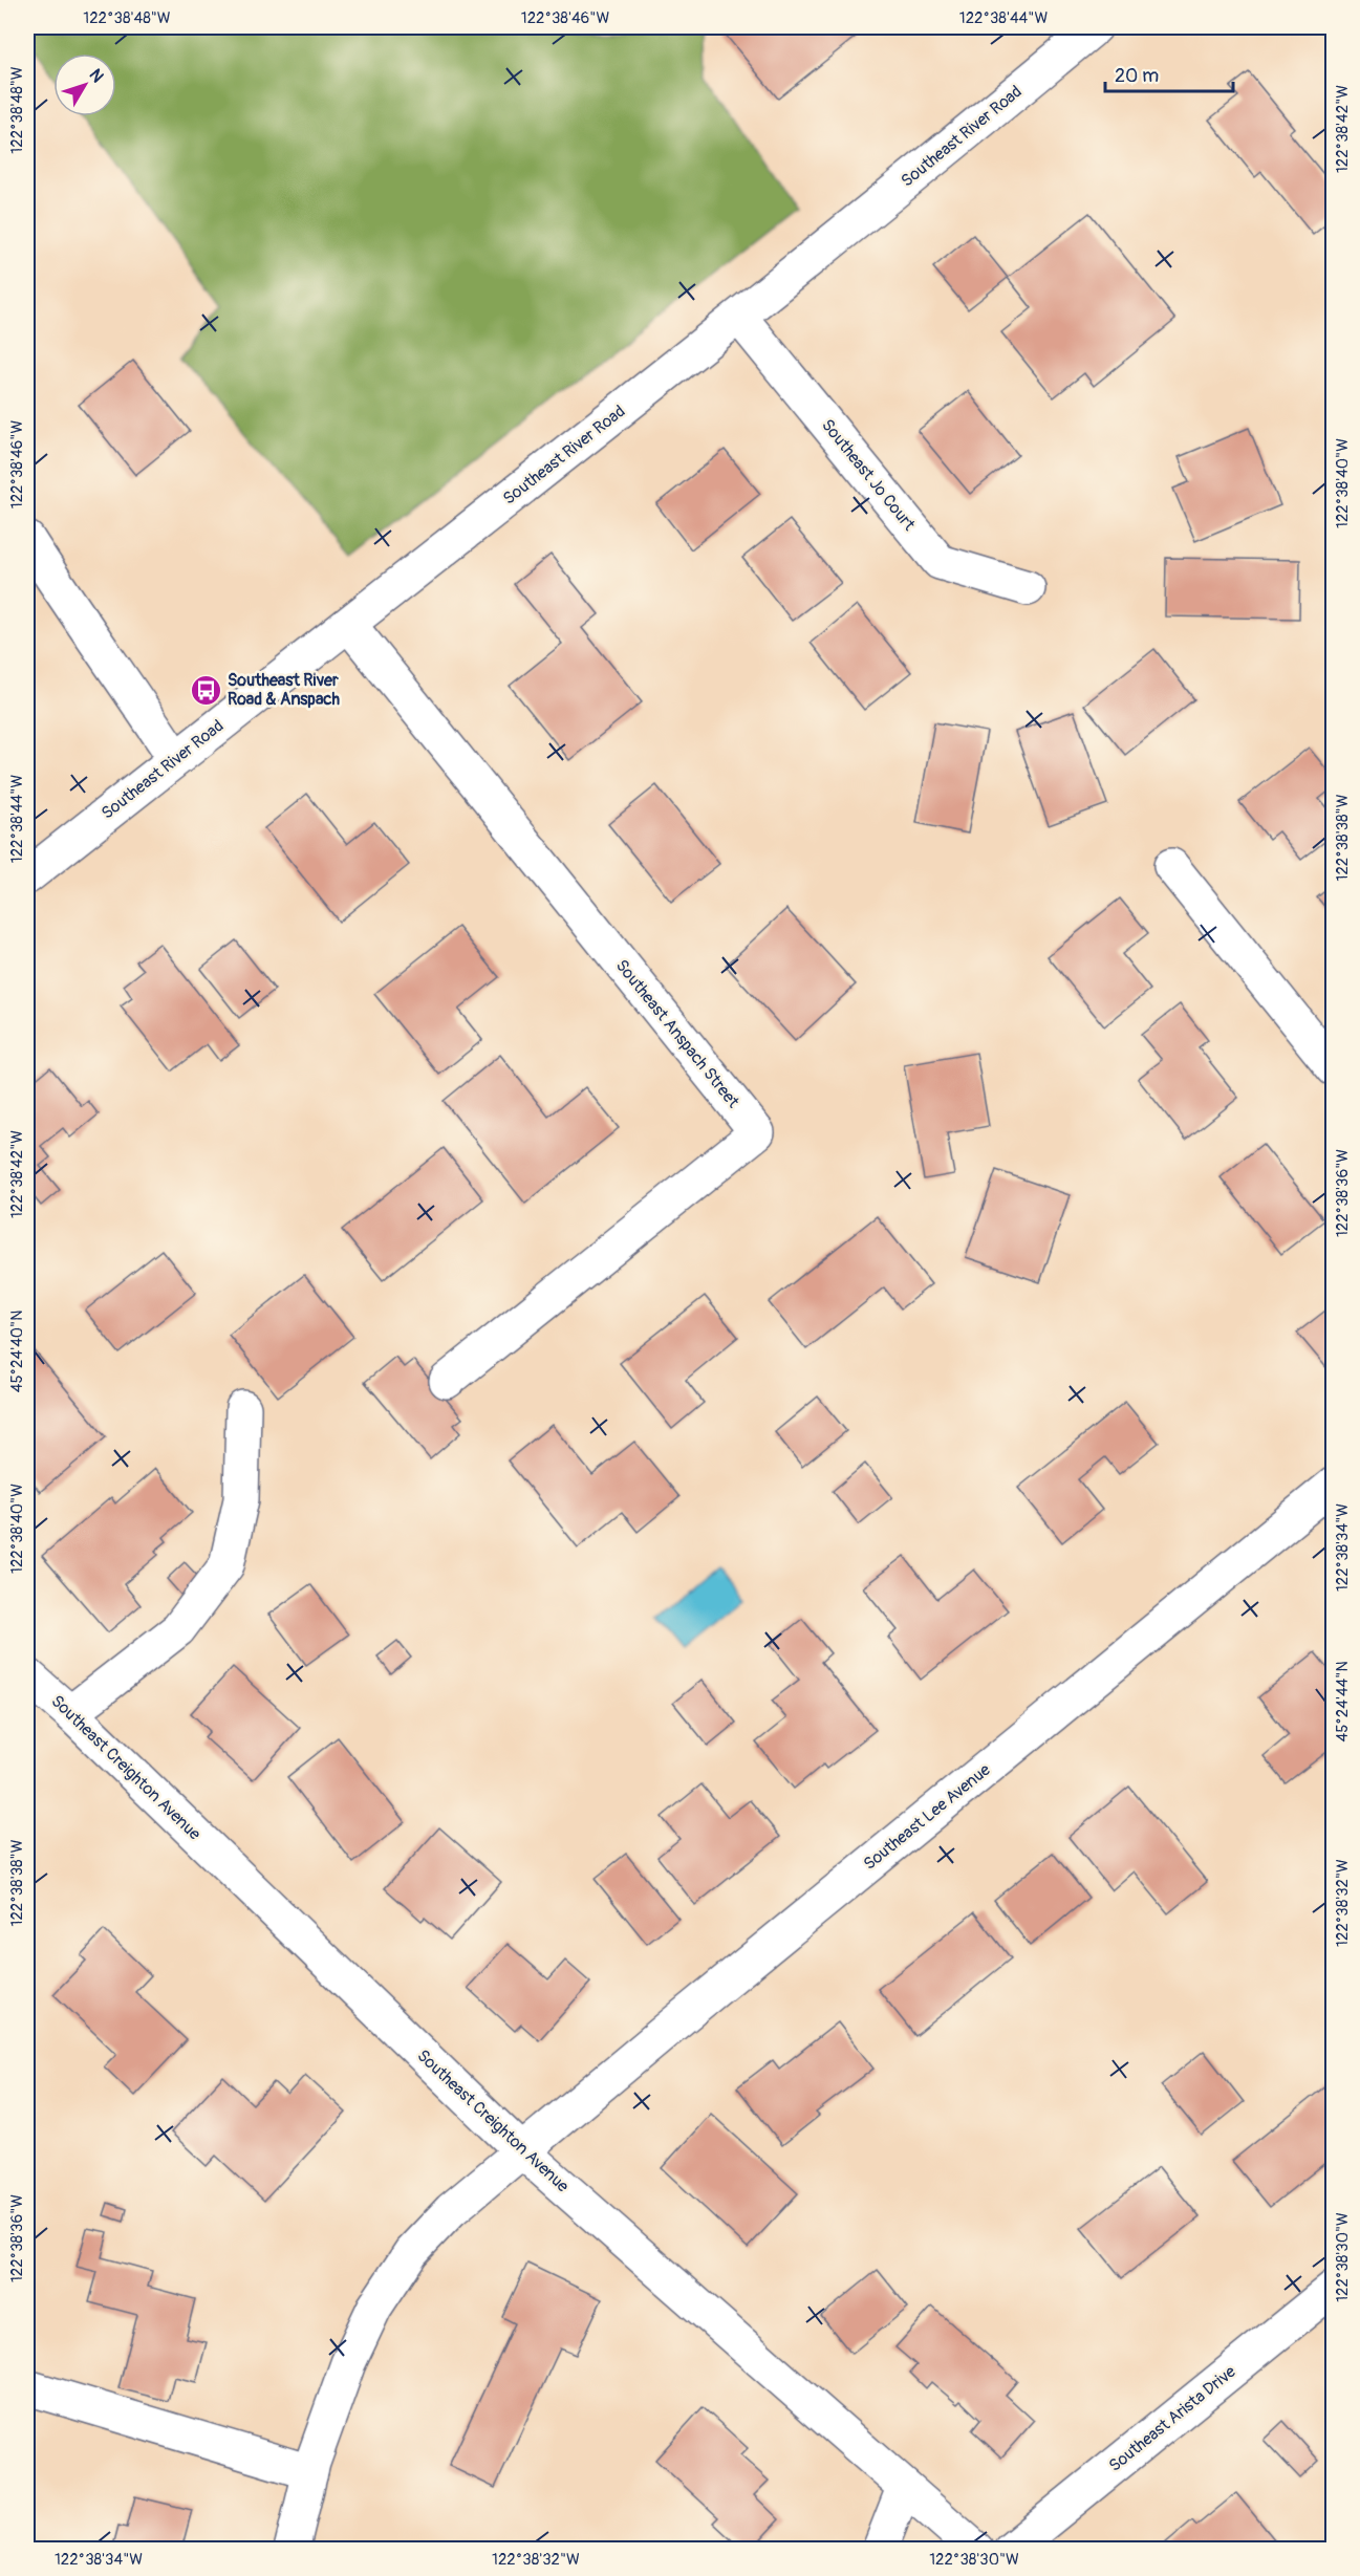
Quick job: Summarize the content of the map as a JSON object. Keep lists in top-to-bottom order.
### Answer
{
  "streets": {
    "street": [
      "Southeast River Road",
      "Southeast Jo Court",
      "Southeast Anspach Street",
      "Southeast Creighton Avenue",
      "Southeast Lee Avenue",
      "Southeast Arista Drive"
    ]
  },
  "crossings": [
    ["Southeast River Road", "Southeast Jo Court"],
    ["Southeast River Road", "Southeast Anspach Street"],
    ["Southeast Creighton Avenue", "Southeast Lee Avenue"]
  ],
  "places": {
    "bus stop": ["Southeast River Road & Anspach"]
  },
  "scale_bar": "20 m",
  "north": "top right",
  "coordinates": [
    "122°38'48\"W",
    "122°38'46\"W",
    "122°38'44\"W",
    "122°38'42\"W",
    "122°38'40\"W",
    "122°38'38\"W",
    "122°38'36\"W",
    "45°24'40\"N",
    "122°38'34\"W",
    "45°24'44\"N",
    "122°38'32\"W",
    "122°38'30\"W"
  ]
}
